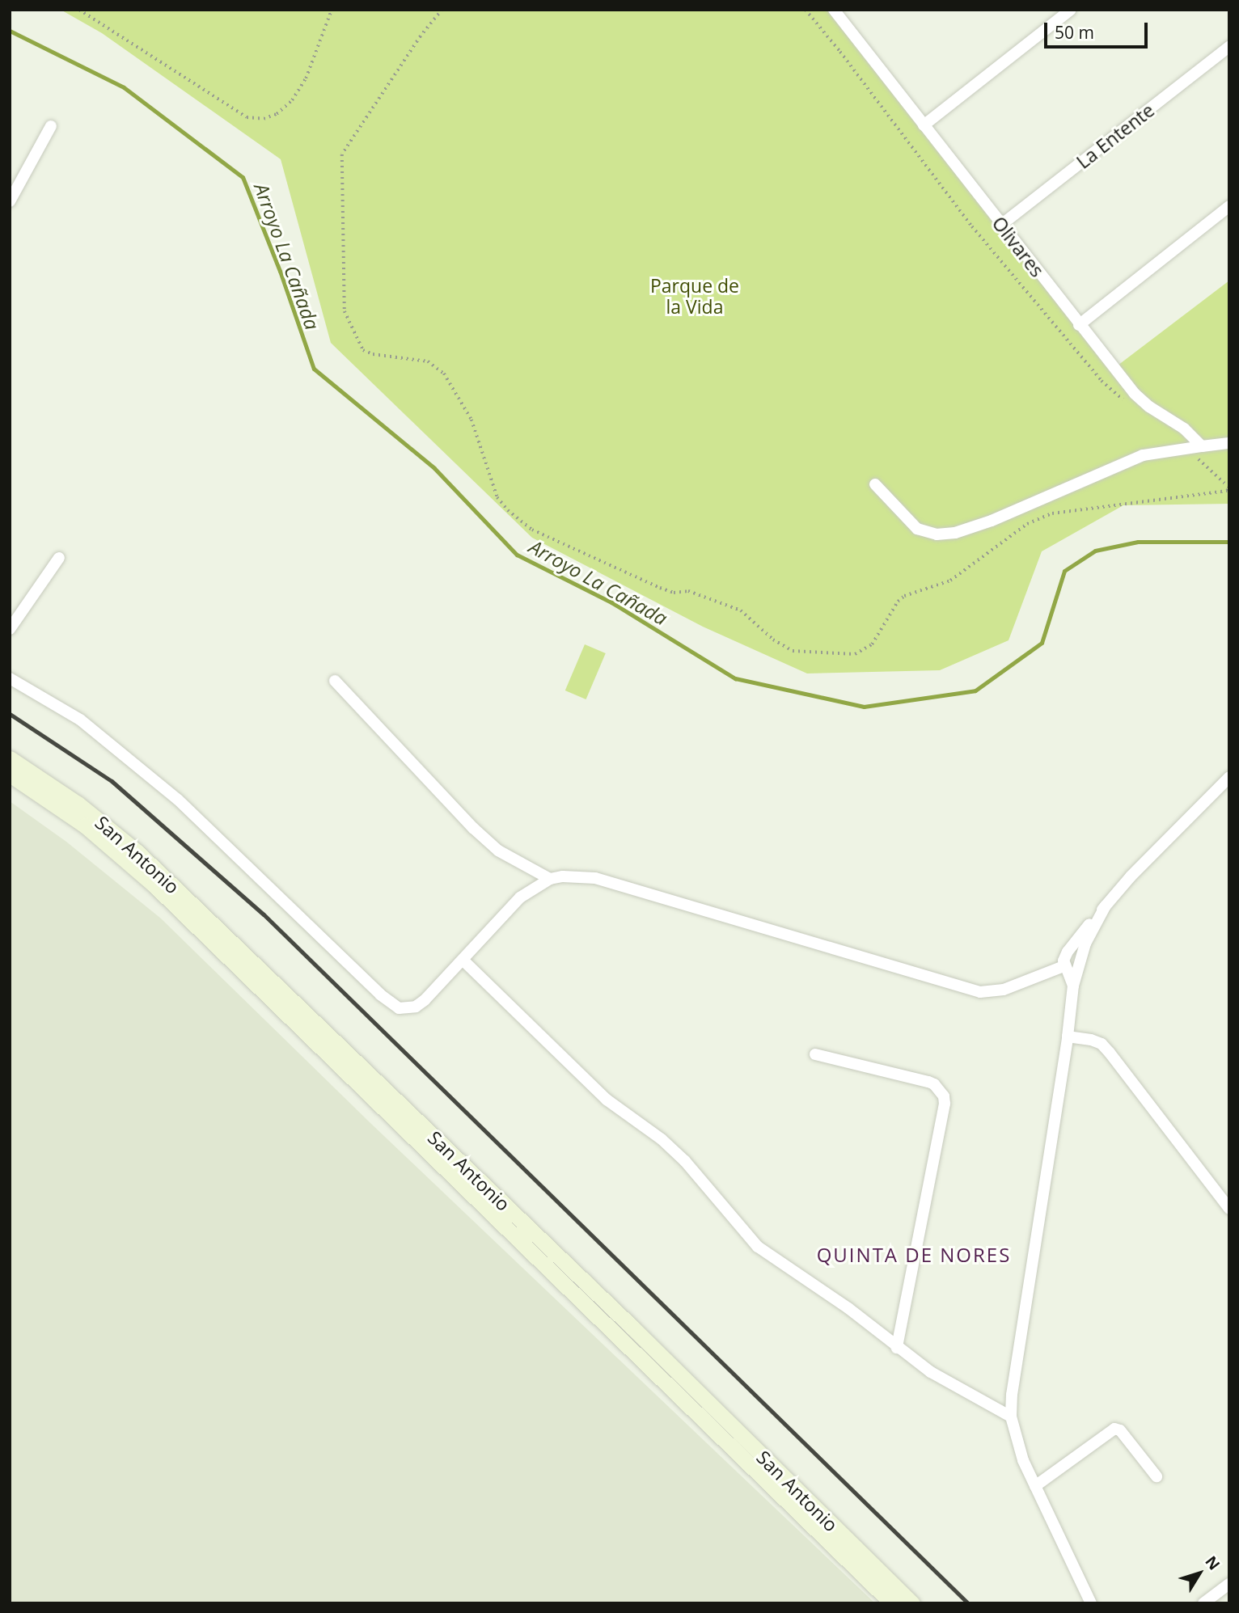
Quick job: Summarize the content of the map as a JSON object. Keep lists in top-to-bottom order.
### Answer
{
  "streets": {
    "main road": ["San Antonio"],
    "street": ["La Entente", "Olivares"]
  },
  "crossings": [
    ["La Entente", "Olivares"]
  ],
  "districts": ["QUINTA DE NORES"],
  "water": ["Arroyo La Cañada"],
  "parks": ["Parque de la Vida"],
  "scale_bar": "50 m",
  "north": "top right"
}
